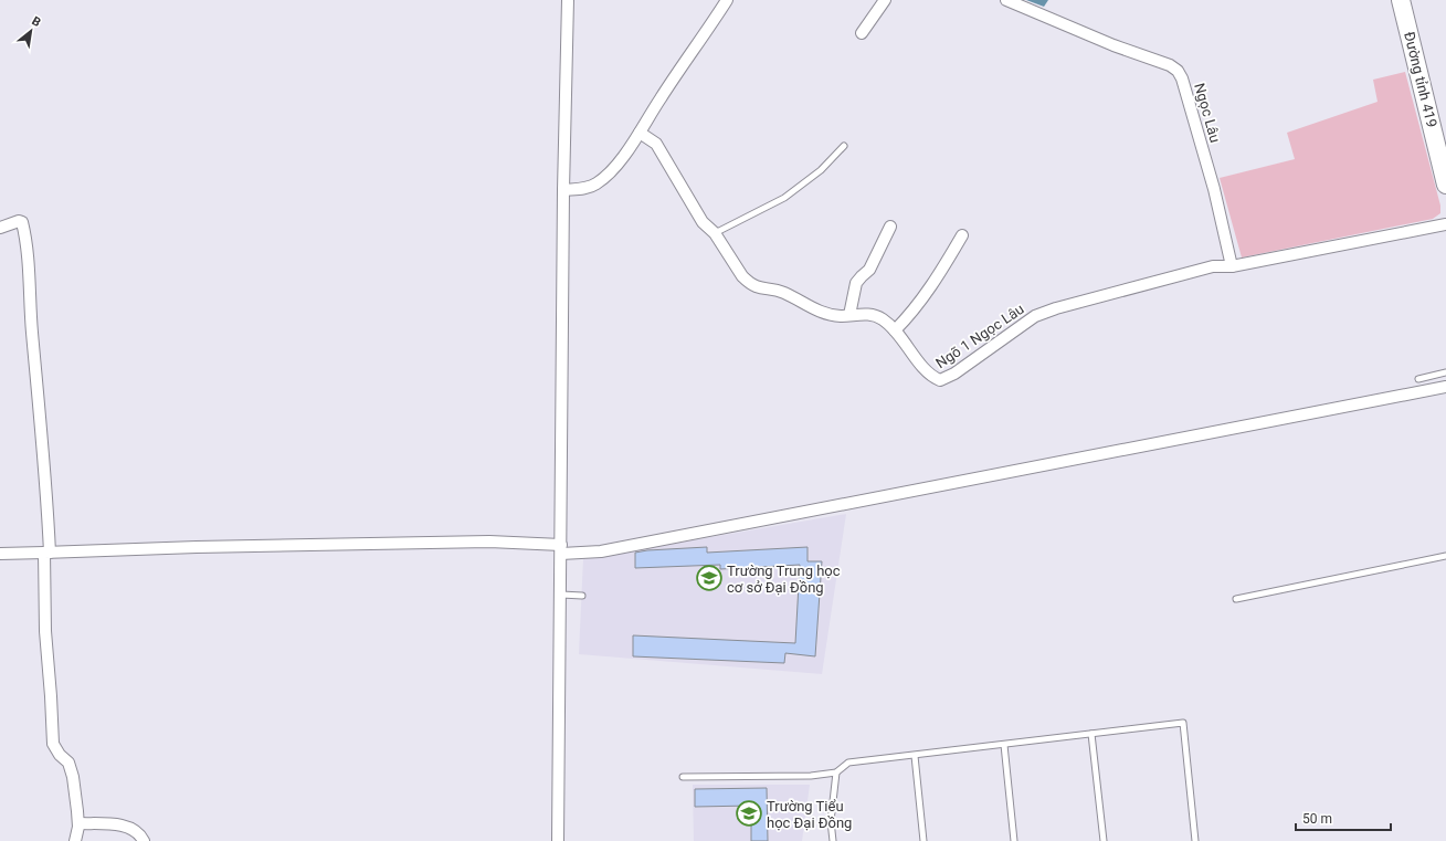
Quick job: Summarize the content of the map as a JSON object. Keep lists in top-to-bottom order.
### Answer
{
  "streets": {
    "main road": ["Đường tỉnh 419"],
    "street": ["Ngọc Lâu", "Ngõ 1 Ngọc Lâu"]
  },
  "crossings": [
    ["Ngọc Lâu", "Ngõ 1 Ngọc Lâu"]
  ],
  "places": {
    "school or university": ["Trường Trung học cơ sở Đại Đồng", "Trường Tiểu học Đại Đồng"]
  },
  "scale_bar": "50 m",
  "north": "top right"
}
